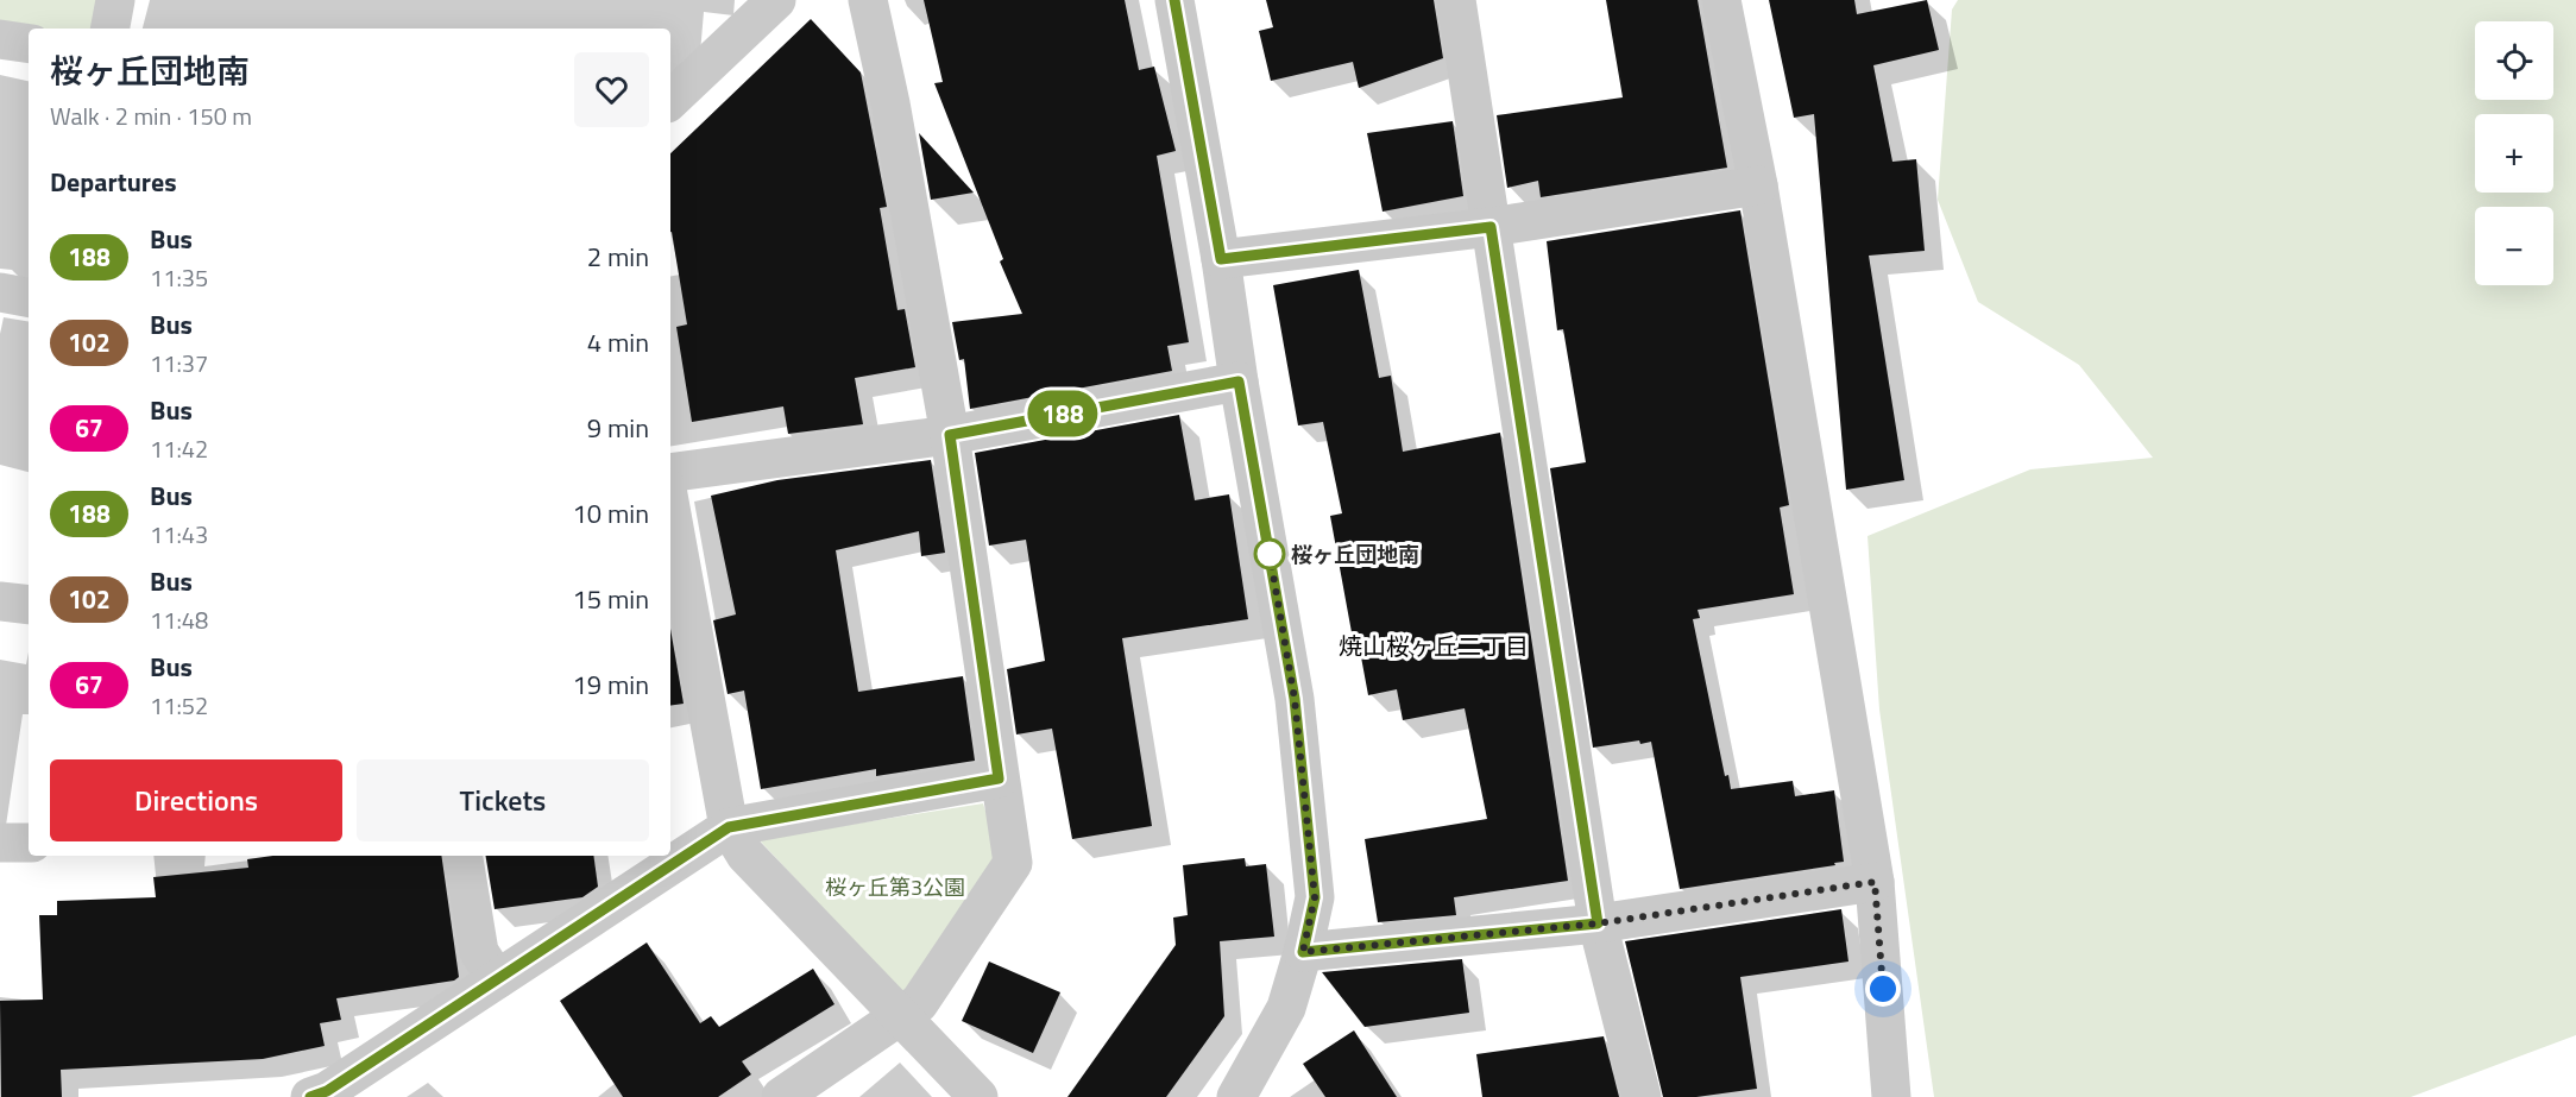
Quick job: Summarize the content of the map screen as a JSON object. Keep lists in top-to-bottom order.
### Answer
{
  "districts": ["焼山桜ヶ丘二丁目"],
  "parks": ["桜ヶ丘第3公園"],
  "places": ["桜ヶ丘団地南"],
  "lines": ["bus line 188"],
  "page": {
    "on_map": "188",
    "map_buttons": ["+", "−"],
    "heading": [
      ["桜ヶ丘団地南", "Walk · 2 min · 150 m"],
      "Departures"
    ],
    "list": [
      {
        "mark": "188",
        "name": "Bus",
        "note": "11:35",
        "value": "2 min"
      },
      {
        "mark": "102",
        "name": "Bus",
        "note": "11:37",
        "value": "4 min"
      },
      {
        "mark": "67",
        "name": "Bus",
        "note": "11:42",
        "value": "9 min"
      },
      {
        "mark": "188",
        "name": "Bus",
        "note": "11:43",
        "value": "10 min"
      },
      {
        "mark": "102",
        "name": "Bus",
        "note": "11:48",
        "value": "15 min"
      },
      {
        "mark": "67",
        "name": "Bus",
        "note": "11:52",
        "value": "19 min"
      }
    ],
    "buttons": ["Directions", "Tickets"]
  }
}
